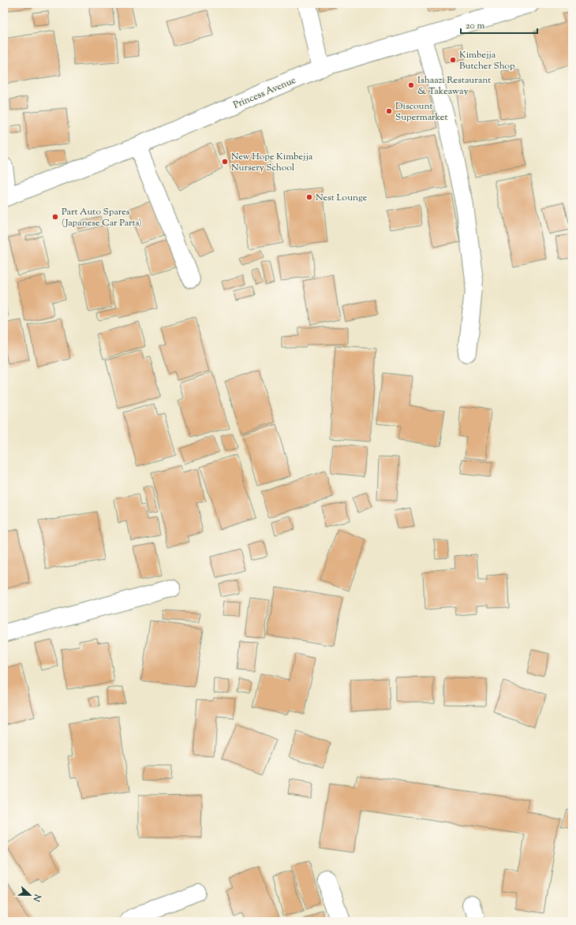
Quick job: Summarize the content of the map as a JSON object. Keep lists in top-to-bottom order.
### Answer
{
  "streets": {
    "street": ["Princess Avenue"]
  },
  "places": [
    "Kimbejja Butcher Shop",
    "Ishaazi Restaurant & Takeaway",
    "Discount Supermarket",
    "New Hope Kimbejja Nursery School",
    "Nest Lounge",
    "Part Auto Spares (Japanese Car Parts)"
  ],
  "scale_bar": "20 m",
  "north": "right"
}
